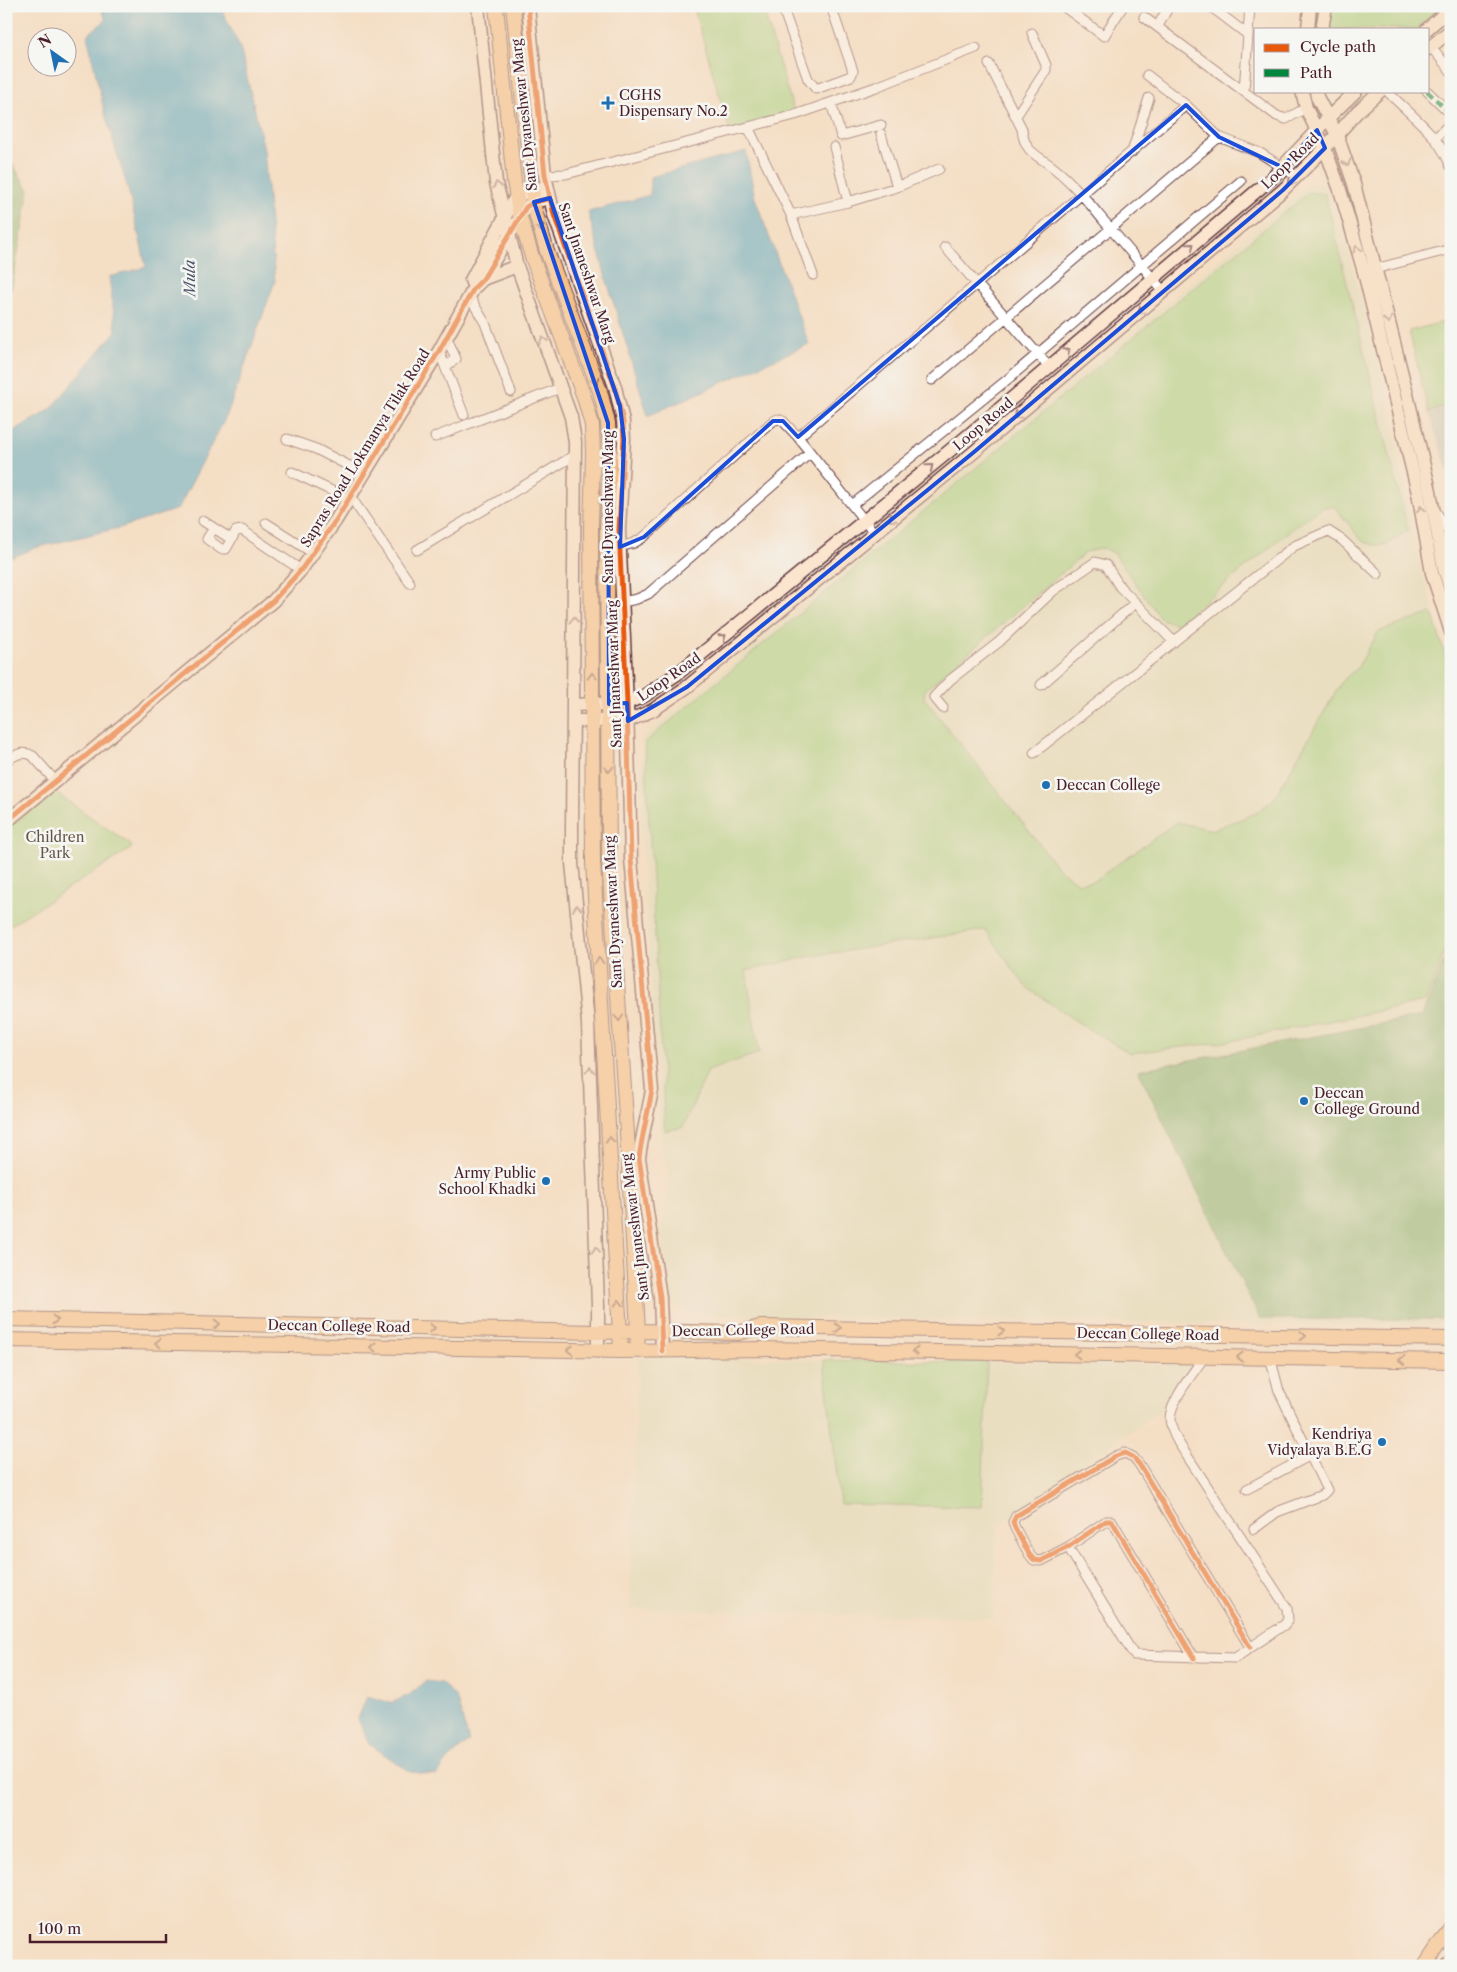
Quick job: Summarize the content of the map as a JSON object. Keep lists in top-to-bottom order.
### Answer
{
  "streets": {
    "main road": ["Sant Dyaneshwar Marg", "Deccan College Road"],
    "street": ["Loop Road", "Sant Jnaneshwar Marg", "Sapras Road Lokmanya Tilak Road"]
  },
  "crossings": [
    ["Sant Dyaneshwar Marg", "Loop Road"],
    ["Sant Dyaneshwar Marg", "Sapras Road Lokmanya Tilak Road"],
    ["Sant Dyaneshwar Marg", "Deccan College Road"],
    ["Loop Road", "Sant Jnaneshwar Marg"],
    ["Sant Jnaneshwar Marg", "Deccan College Road"]
  ],
  "water": ["Mula"],
  "parks": ["Children Park"],
  "places": {
    "health": ["CGHS Dispensary No.2"],
    "other": [
      "Deccan College",
      "Deccan College Ground",
      "Army Public School Khadki",
      "Kendriya Vidyalaya B.E.G"
    ]
  },
  "legend": ["Cycle path", "Path"],
  "scale_bar": "100 m",
  "north": "top left"
}
